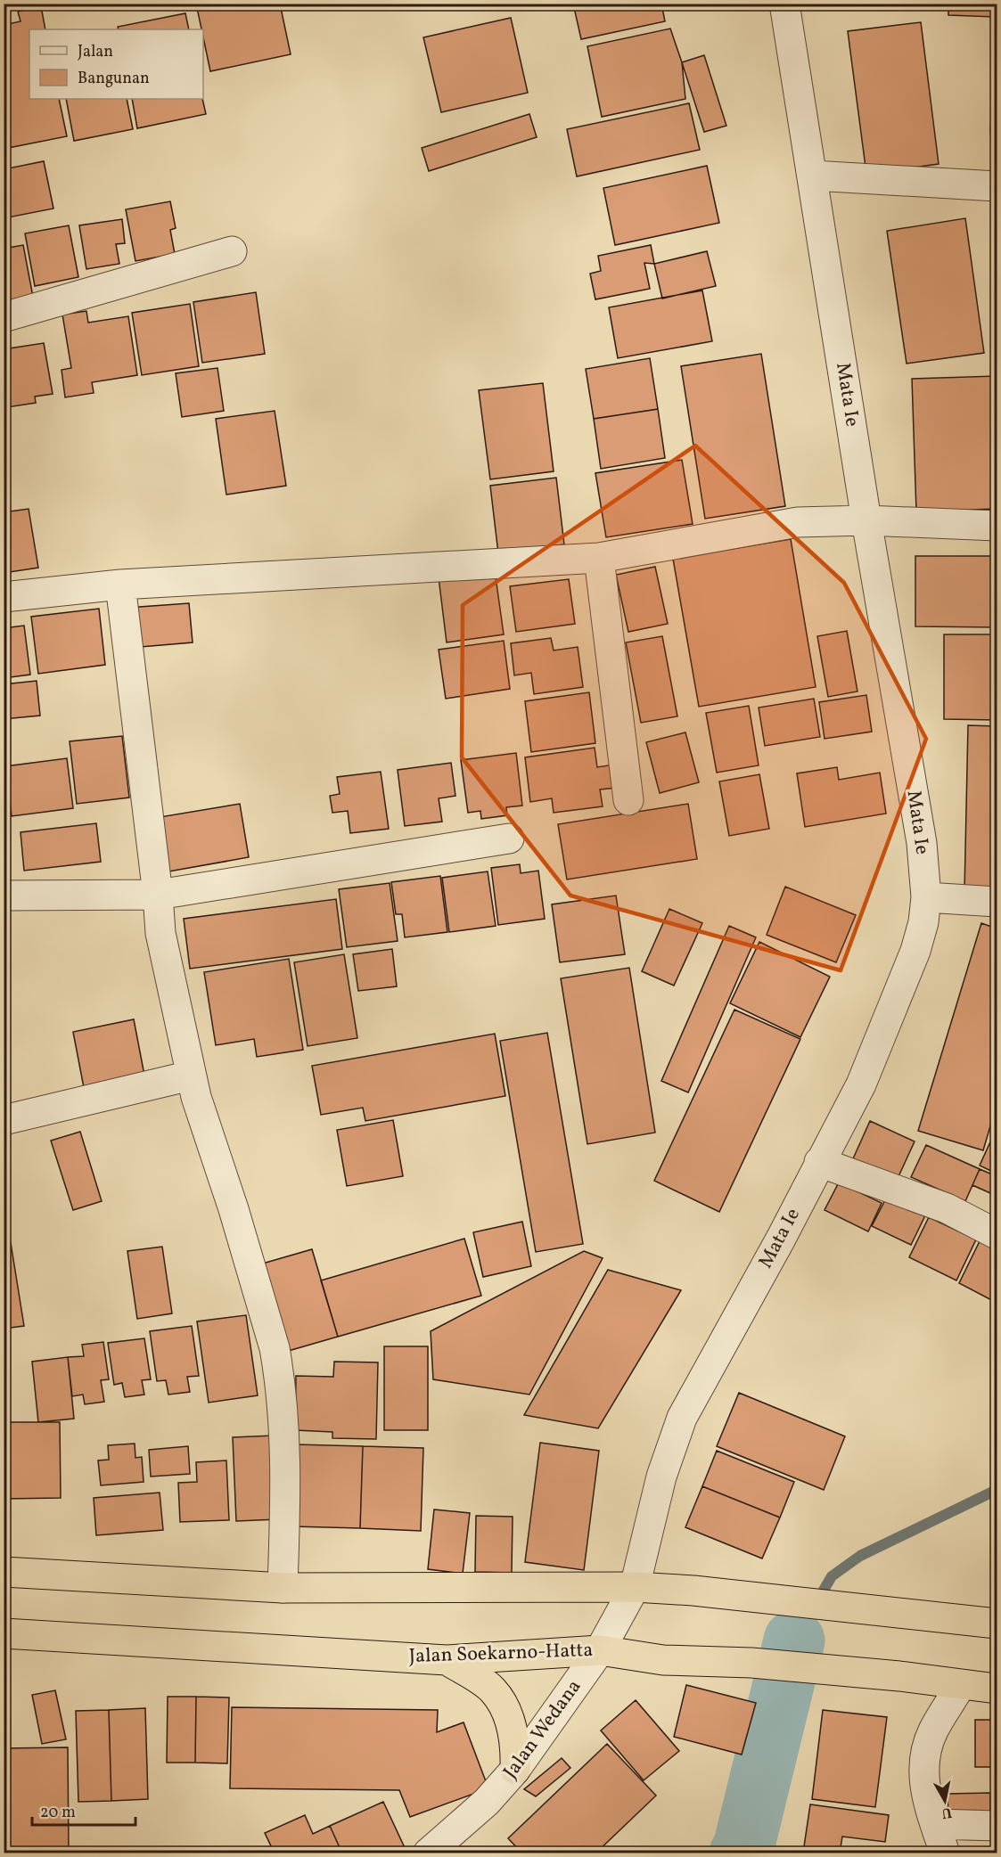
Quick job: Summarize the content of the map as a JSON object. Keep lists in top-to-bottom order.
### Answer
{
  "streets": {
    "highway": ["Jalan Soekarno-Hatta"],
    "street": ["Mata Ie", "Jalan Wedana"]
  },
  "crossings": [
    ["Mata Ie", "Jalan Wedana"],
    ["Jalan Soekarno-Hatta", "Jalan Wedana"]
  ],
  "legend": ["Jalan", "Bangunan"],
  "scale_bar": "20 m",
  "north": "bottom"
}
